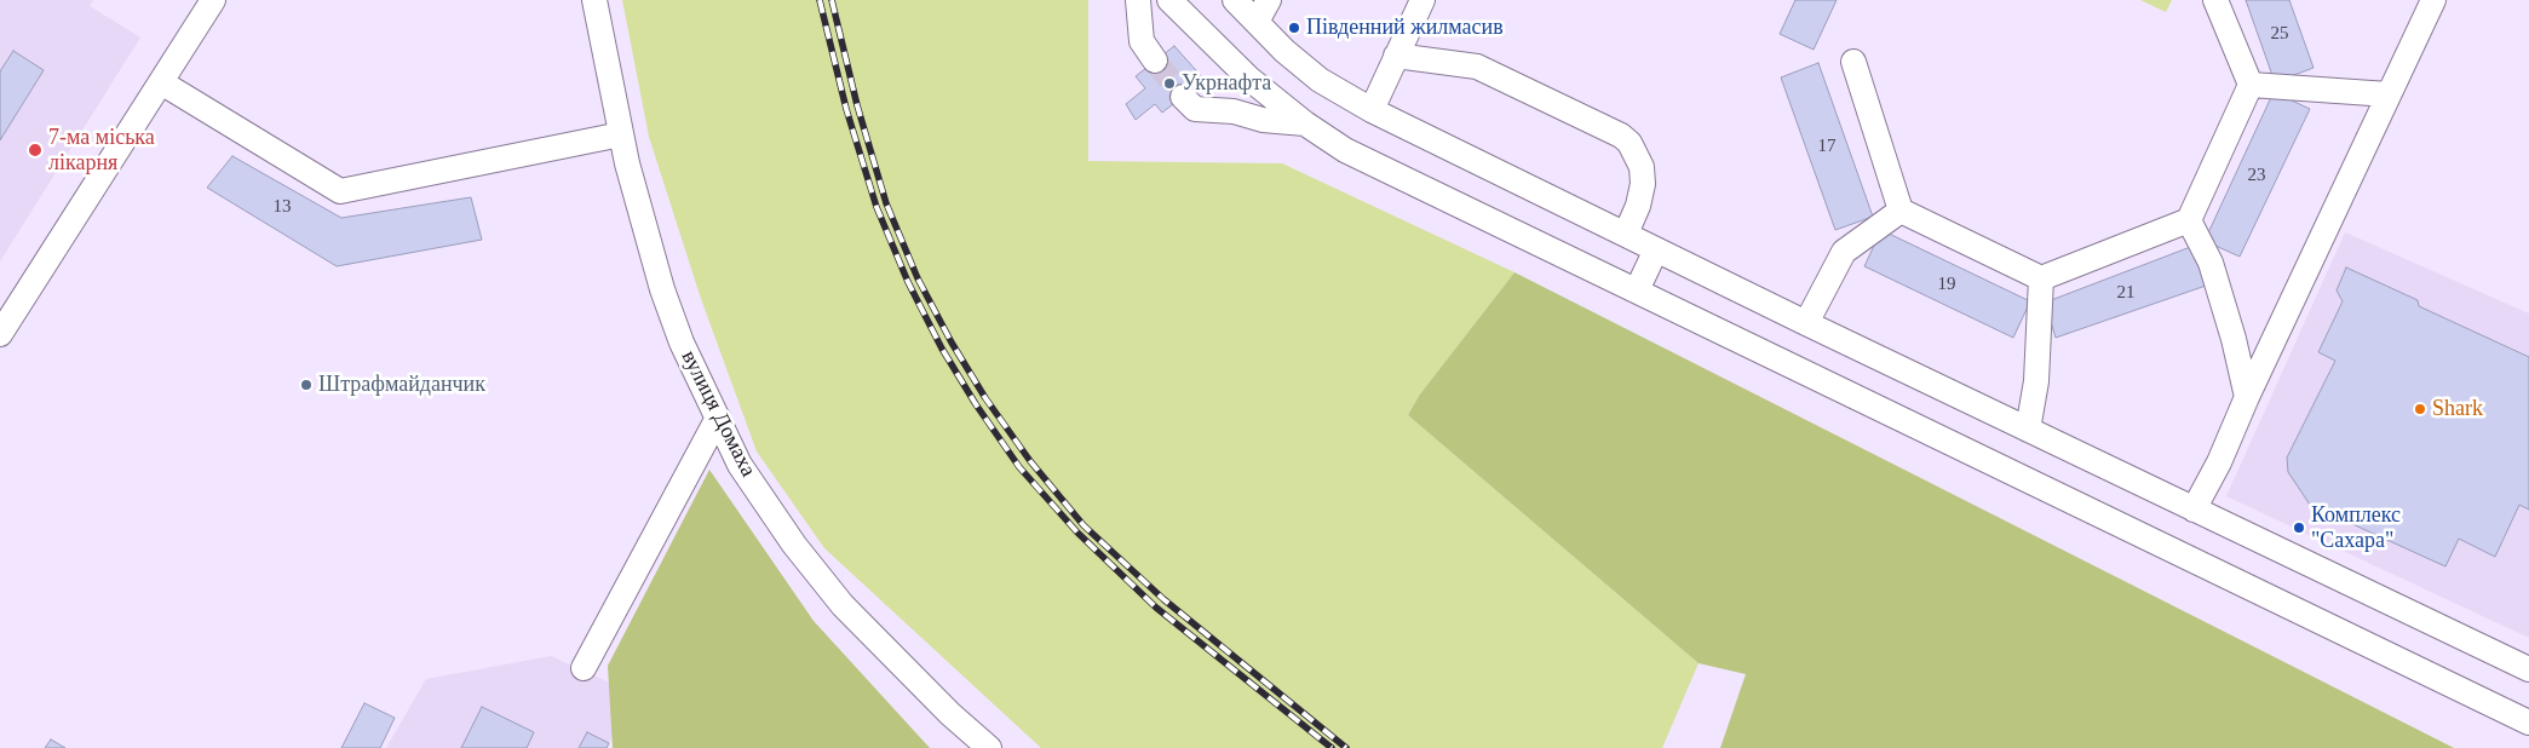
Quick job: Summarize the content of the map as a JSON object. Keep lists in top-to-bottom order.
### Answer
{
  "streets": {
    "street": ["вулиця Домаха"]
  },
  "places": [
    "Південний жилмасив",
    "Укрнафта",
    "7-ма міська лікарня",
    "Штрафмайданчик",
    "Shark",
    "Комплекс \"Сахара\""
  ],
  "house_numbers": [
    "25",
    "17",
    "23",
    "13",
    "19",
    "21"
  ]
}
